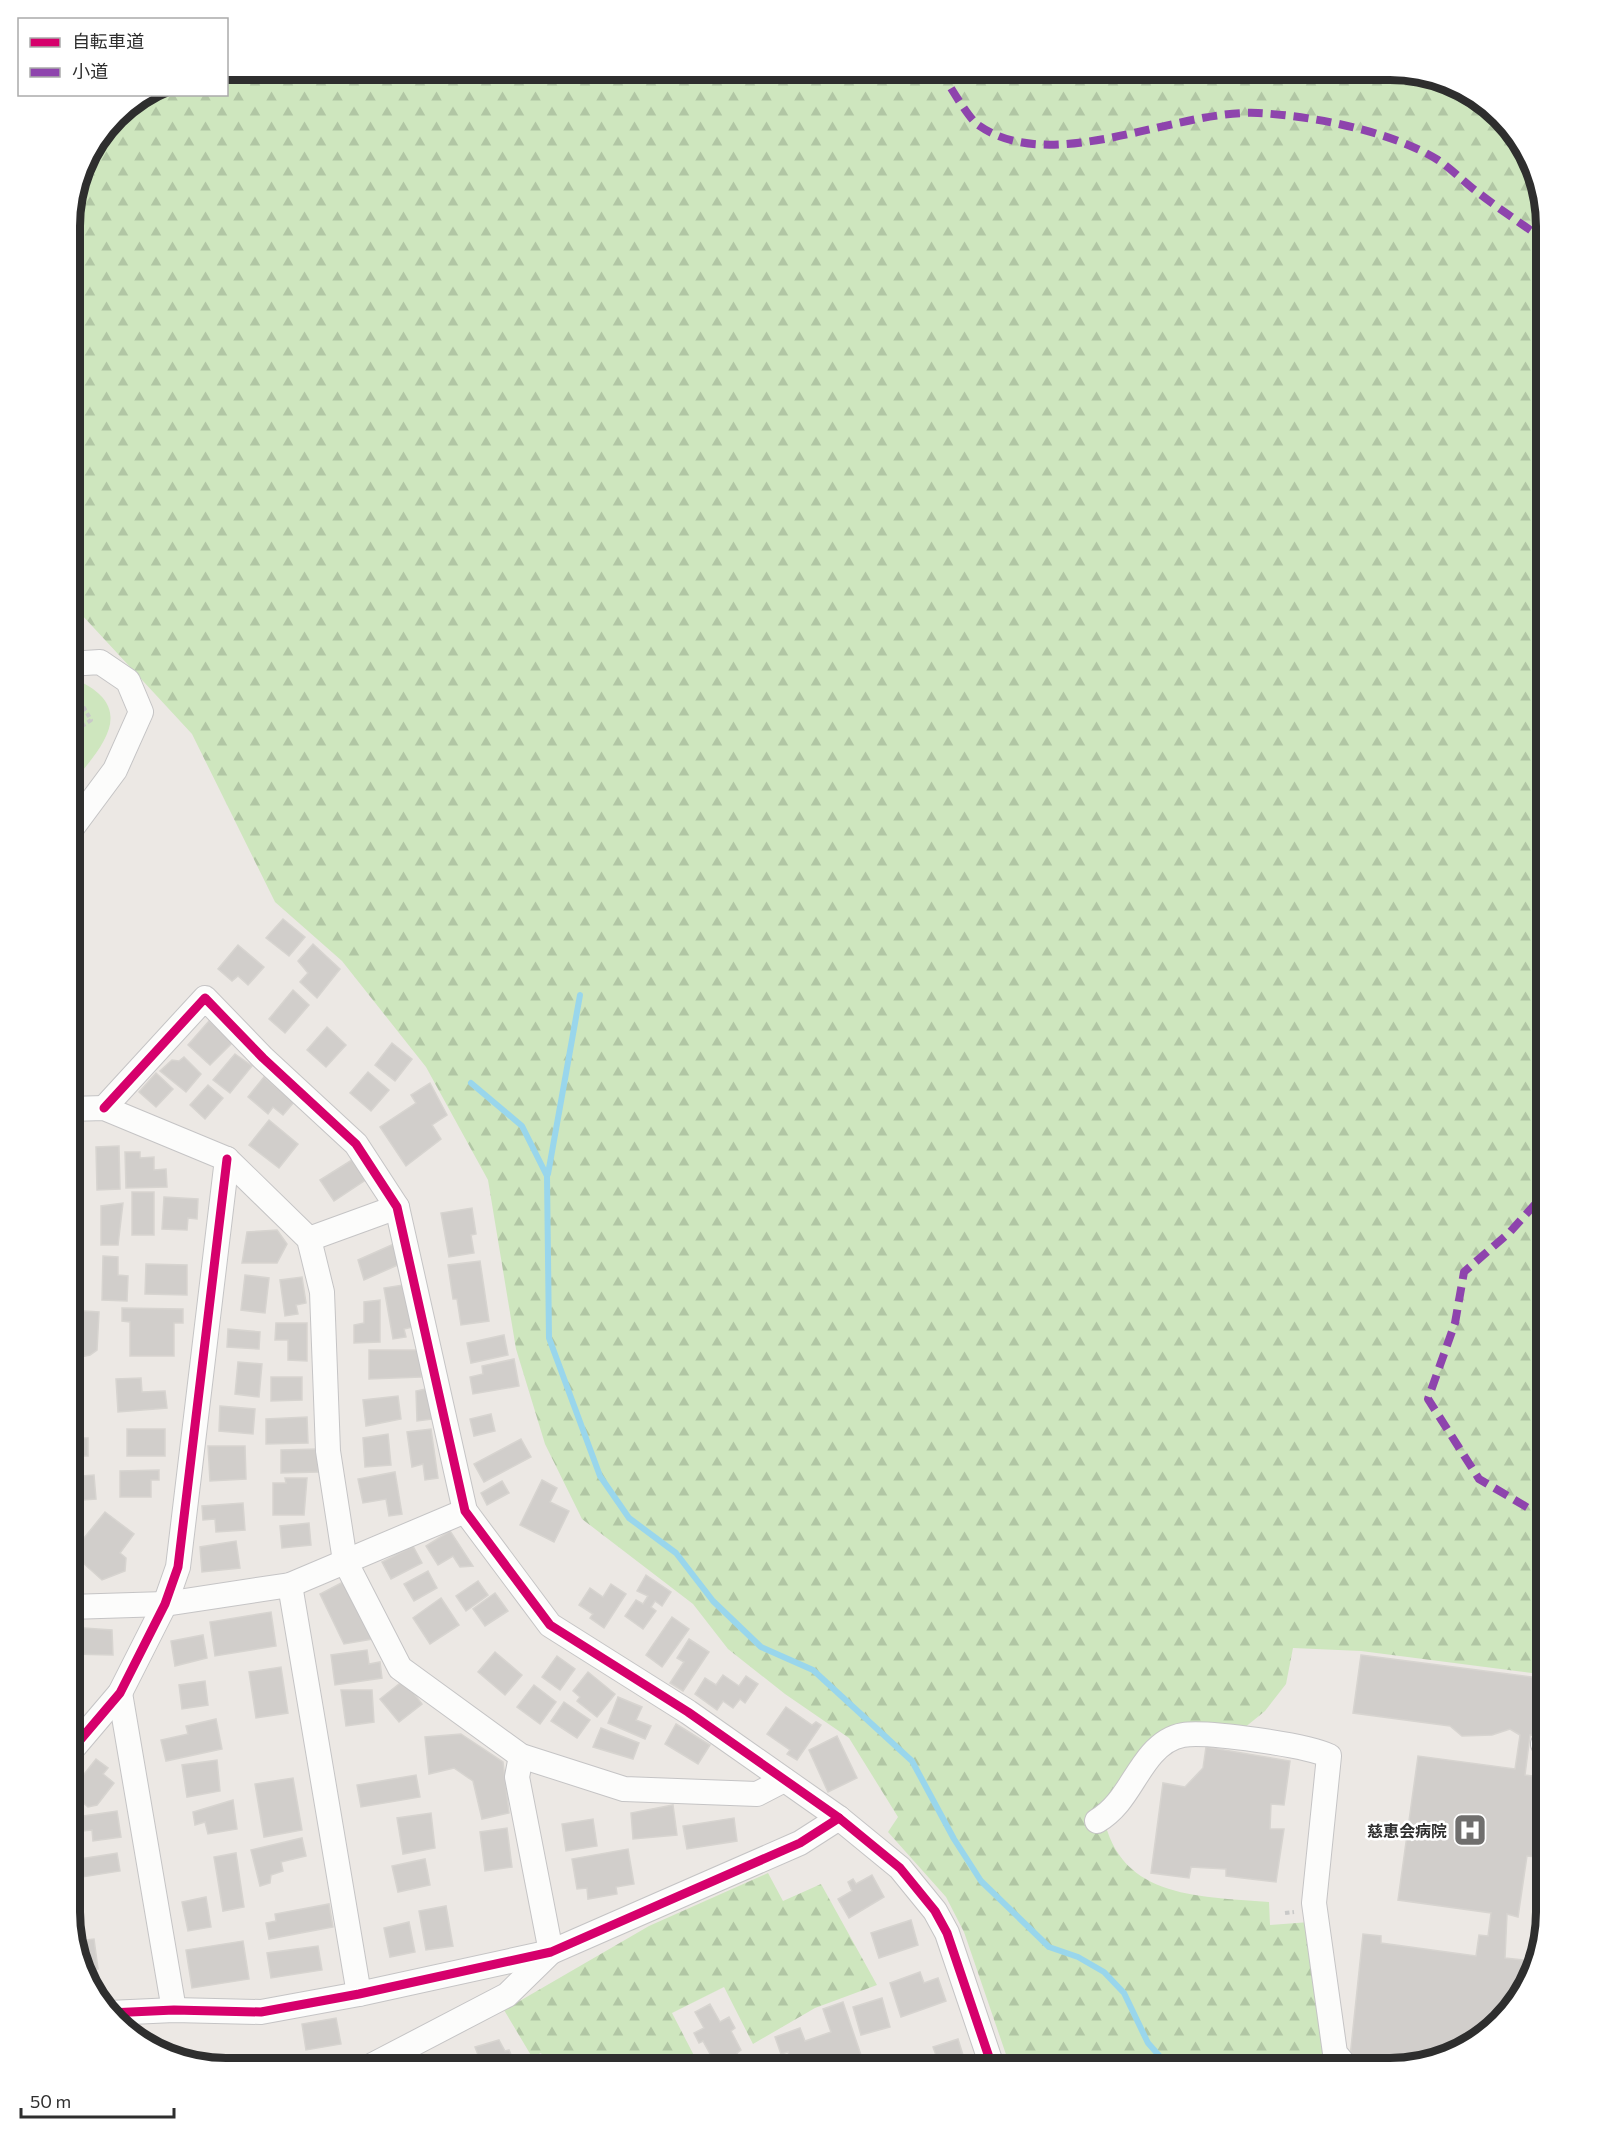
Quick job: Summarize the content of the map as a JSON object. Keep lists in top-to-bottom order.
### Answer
{
  "places": {
    "hospital": ["慈恵会病院"]
  },
  "legend": ["自転車道", "小道"],
  "scale_bar": "50 m"
}
